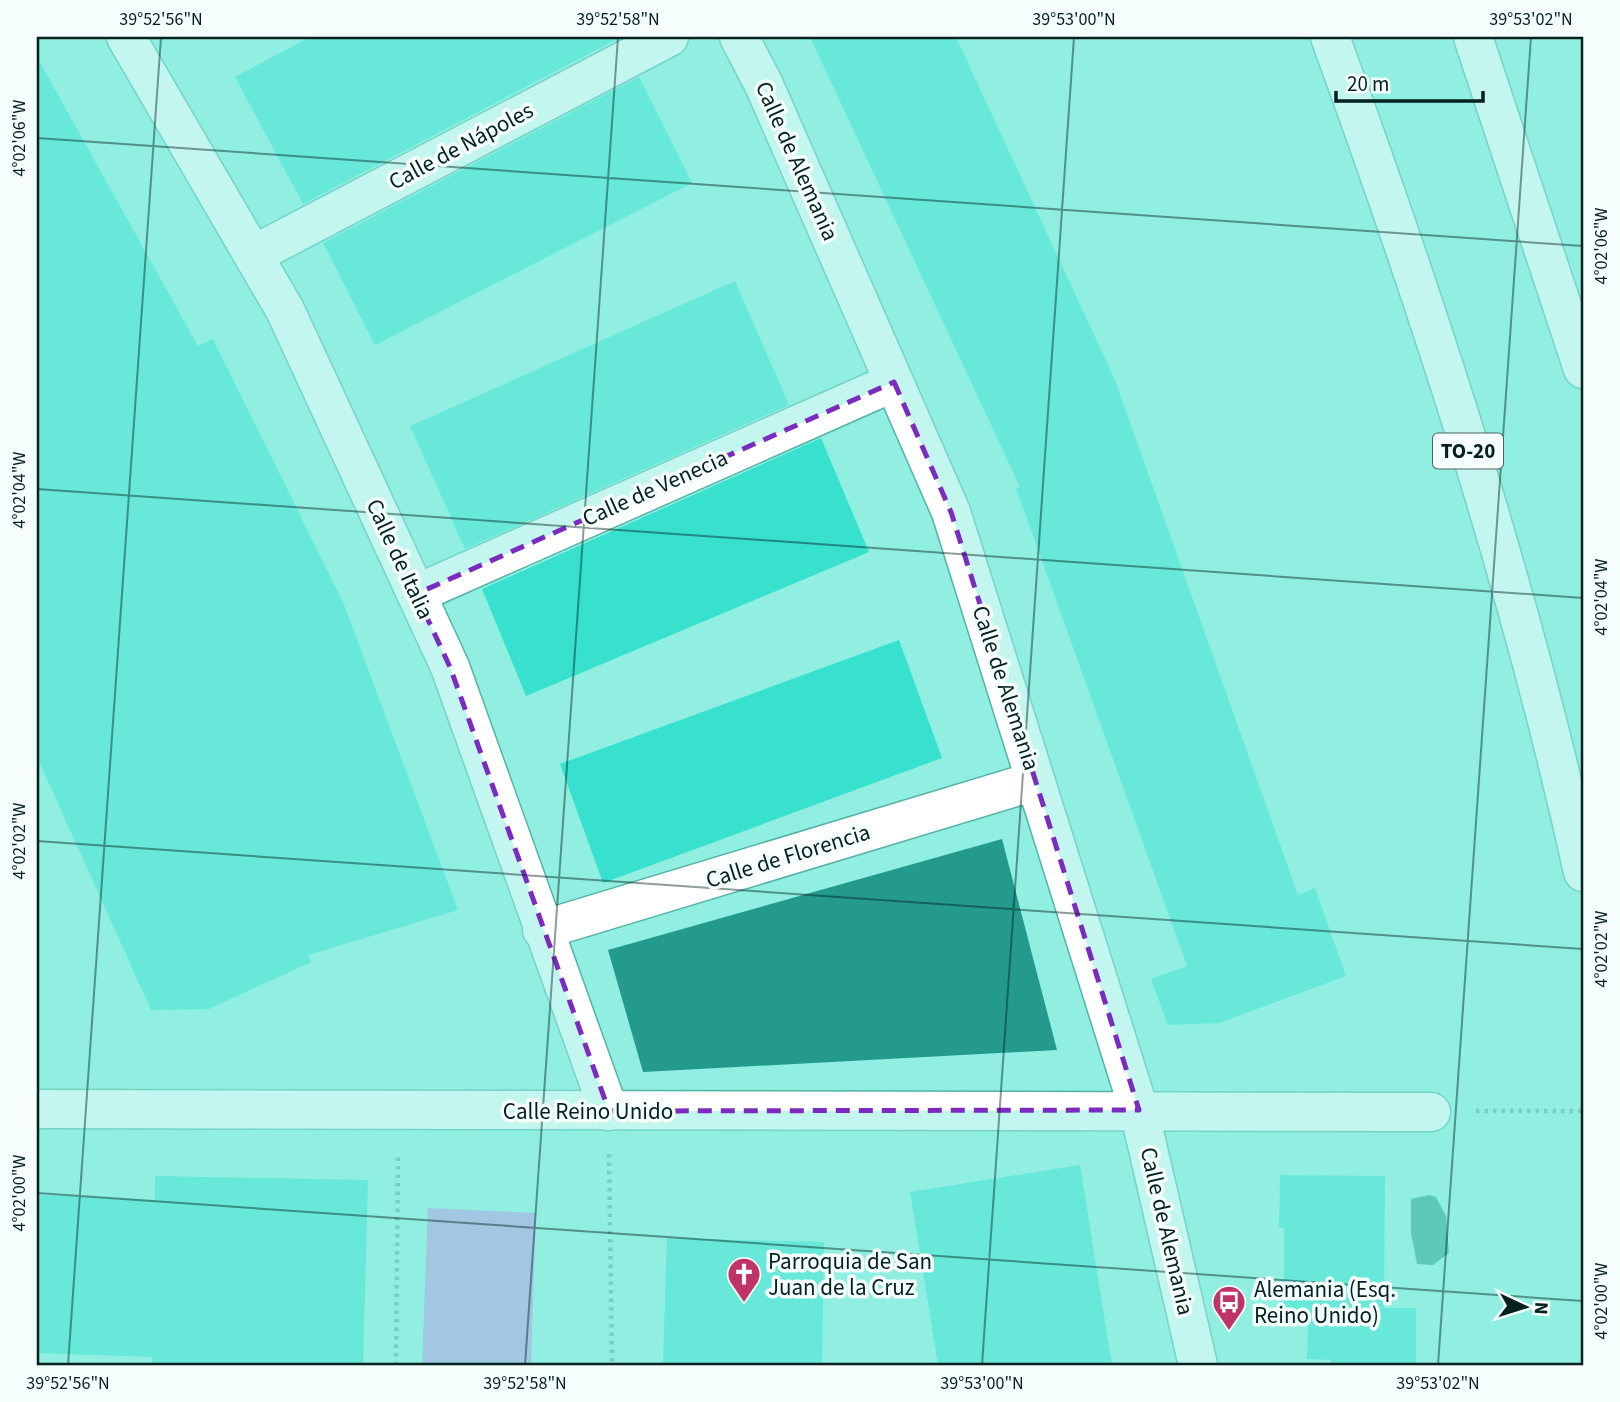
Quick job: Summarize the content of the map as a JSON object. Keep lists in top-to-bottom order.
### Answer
{
  "streets": {
    "main road": [
      "Calle de Nápoles",
      "Calle de Alemania",
      "TO-20",
      "Calle de Venecia",
      "Calle de Italia",
      "Calle de Florencia",
      "Calle Reino Unido"
    ]
  },
  "crossings": [
    ["Calle de Nápoles", "Calle de Italia"],
    ["Calle de Alemania", "Calle de Venecia"],
    ["Calle de Alemania", "Calle de Florencia"],
    ["Calle de Alemania", "Calle Reino Unido"],
    ["Calle de Venecia", "Calle de Italia"],
    ["Calle de Italia", "Calle de Florencia"],
    ["Calle de Italia", "Calle Reino Unido"]
  ],
  "places": {
    "church": ["Parroquia de San Juan de la Cruz"],
    "bus stop": ["Alemania (Esq. Reino Unido)"]
  },
  "scale_bar": "20 m",
  "north": "right",
  "coordinates": [
    "39°52'56\"N",
    "39°52'58\"N",
    "39°53'00\"N",
    "39°53'02\"N",
    "4°02'06\"W",
    "4°02'04\"W",
    "4°02'02\"W",
    "4°02'00\"W"
  ]
}
